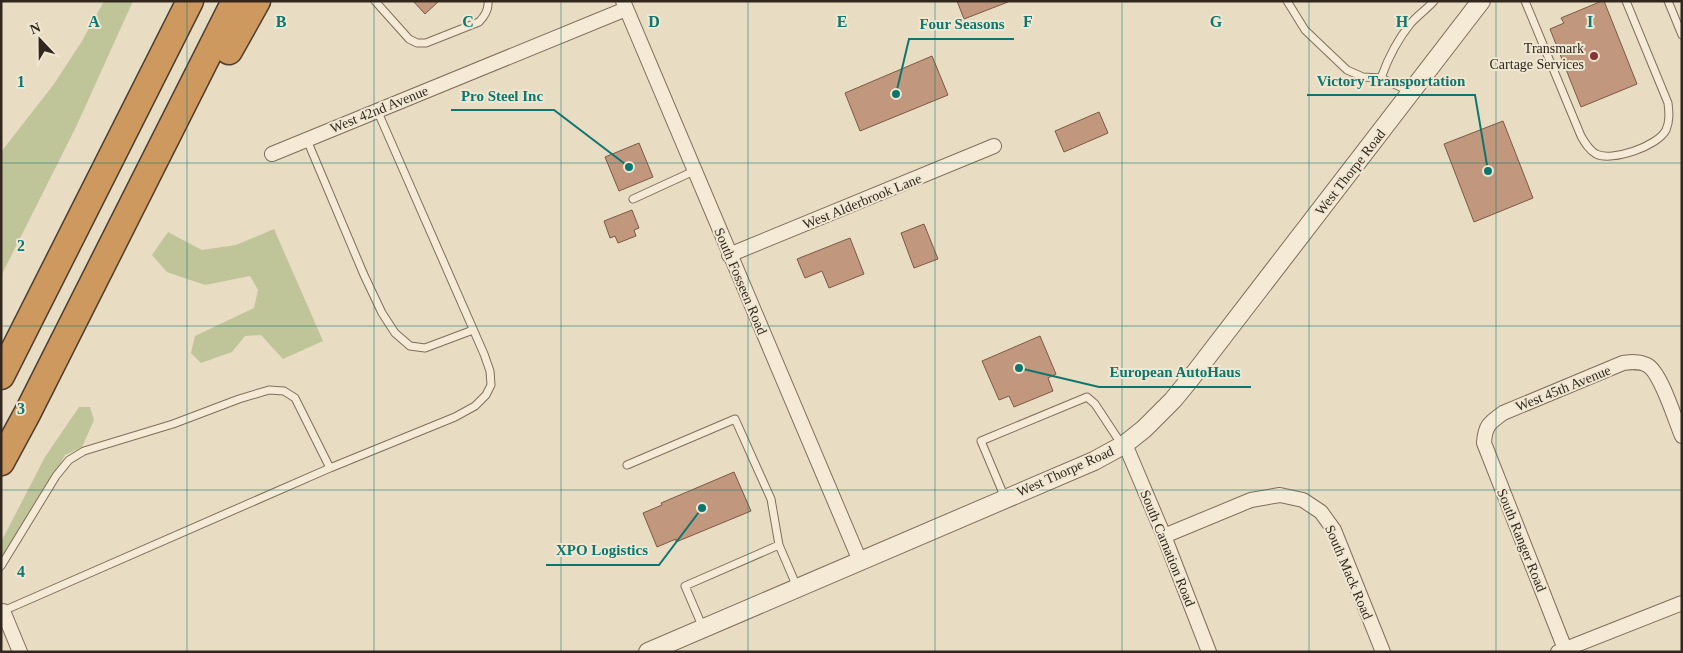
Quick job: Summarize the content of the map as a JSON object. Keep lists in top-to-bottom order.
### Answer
{
  "streets": {
    "street": [
      "West 42nd Avenue",
      "West Thorpe Road",
      "West Alderbrook Lane",
      "South Fosseen Road",
      "West 45th Avenue",
      "South Ranger Road",
      "South Carnation Road",
      "South Mack Road"
    ]
  },
  "crossings": [
    ["West 42nd Avenue", "South Fosseen Road"],
    ["West Thorpe Road", "South Fosseen Road"],
    ["West Thorpe Road", "South Carnation Road"],
    ["West Alderbrook Lane", "South Fosseen Road"],
    ["West 45th Avenue", "South Ranger Road"],
    ["South Carnation Road", "South Mack Road"]
  ],
  "places": [
    "Transmark Cartage Services",
    "Four Seasons",
    "Pro Steel Inc",
    "Victory Transportation",
    "European AutoHaus",
    "XPO Logistics"
  ],
  "north": "top",
  "grid": {
    "columns": [
      "A",
      "B",
      "C",
      "D",
      "E",
      "F",
      "G",
      "H",
      "I"
    ],
    "rows": [
      "1",
      "2",
      "3",
      "4"
    ]
  }
}
